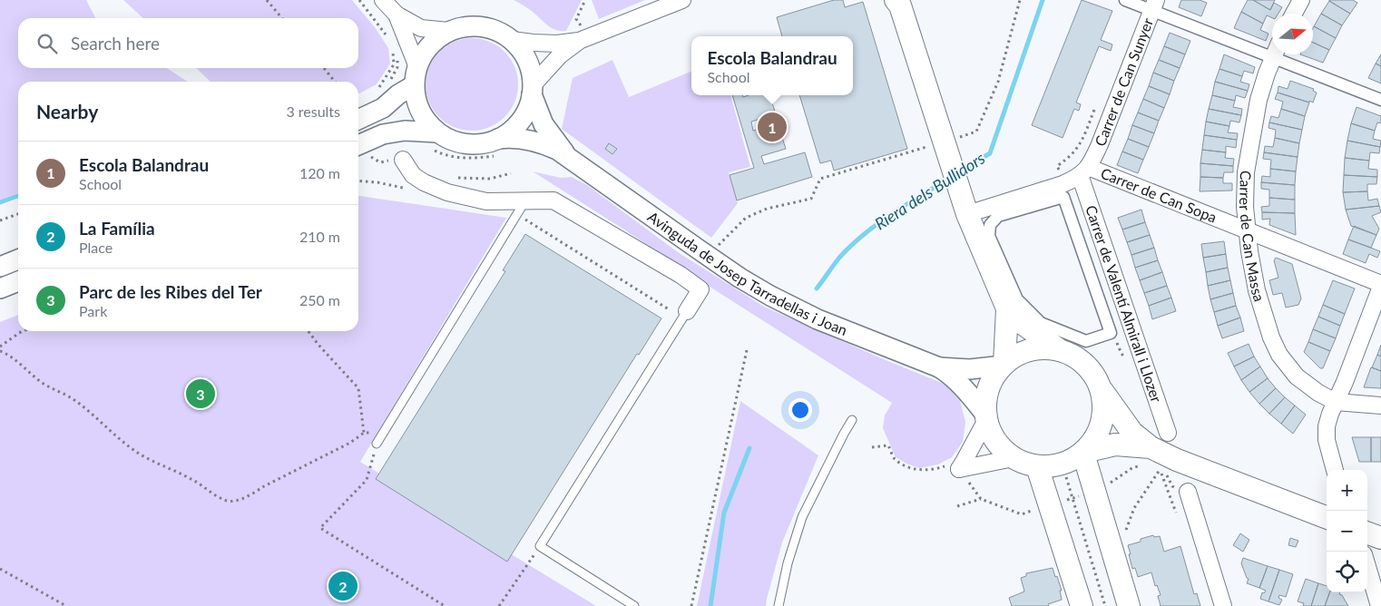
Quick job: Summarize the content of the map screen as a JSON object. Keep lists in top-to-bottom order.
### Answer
{
  "streets": {
    "street": [
      "Carrer de Can Sunyer",
      "Carrer de Can Sopa",
      "Carrer de Can Massa",
      "Avinguda de Josep Tarradellas i Joan",
      "Carrer de Valentí Almirall i Llozer"
    ]
  },
  "crossings": [
    ["Carrer de Can Sunyer", "Carrer de Can Sopa"],
    ["Carrer de Can Sunyer", "Carrer de Valentí Almirall i Llozer"],
    ["Carrer de Can Sopa", "Carrer de Can Massa"],
    ["Carrer de Can Sopa", "Carrer de Valentí Almirall i Llozer"]
  ],
  "water": ["Riera dels Bullidors"],
  "north": "right",
  "page": {
    "search": "Search here",
    "popup": ["Escola Balandrau", "School"],
    "heading": ["Nearby", "3 results"],
    "pins": ["1", "3", "2"],
    "list": [
      {
        "mark": "1",
        "name": "Escola Balandrau",
        "note": "School",
        "value": "120 m"
      },
      {
        "mark": "2",
        "name": "La Família",
        "note": "Place",
        "value": "210 m"
      },
      {
        "mark": "3",
        "name": "Parc de les Ribes del Ter",
        "note": "Park",
        "value": "250 m"
      }
    ],
    "map_buttons": ["+", "−"]
  }
}
